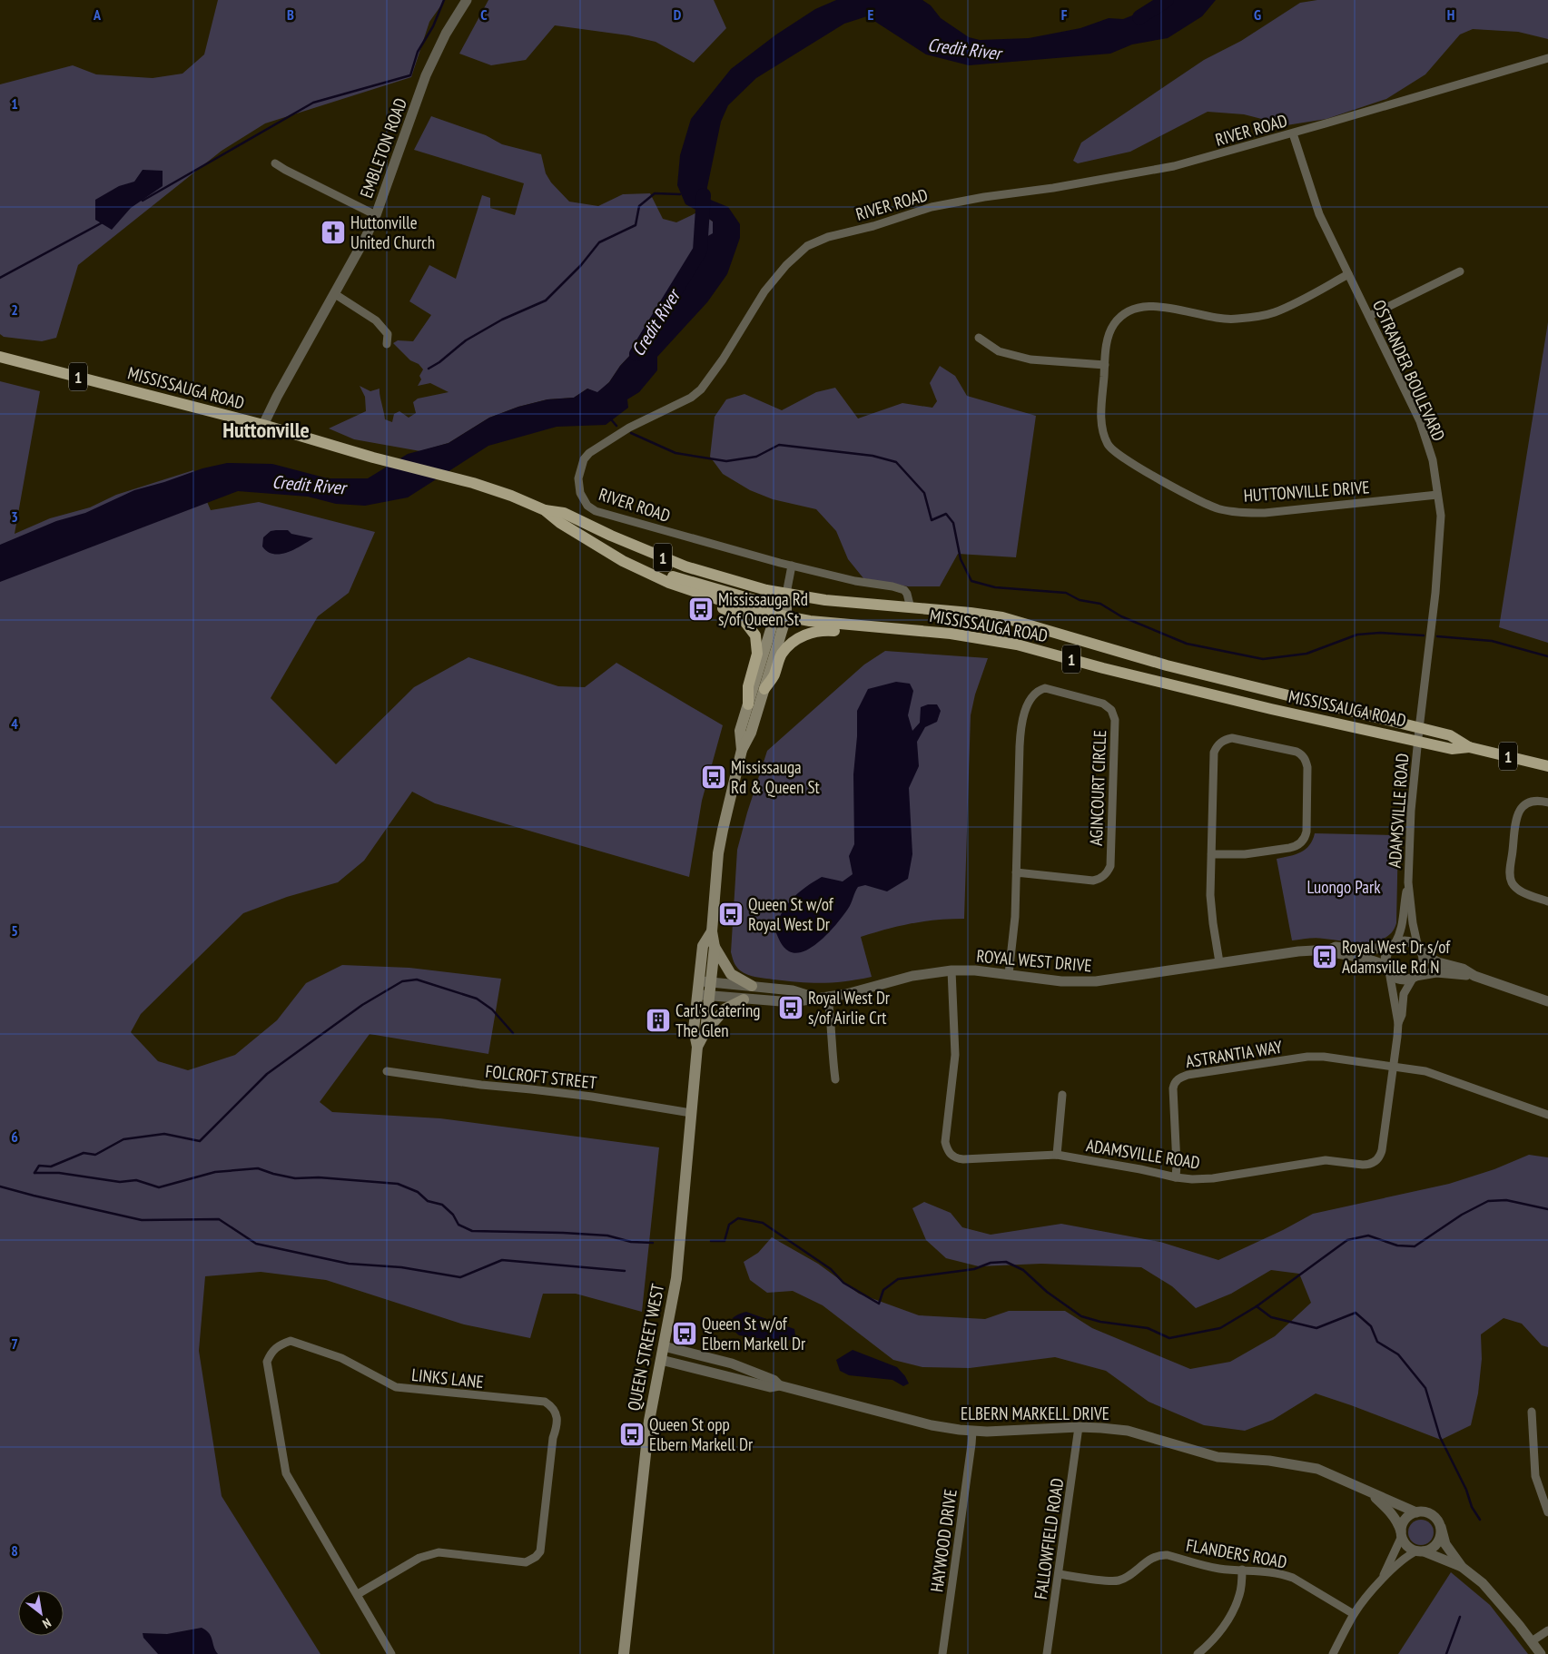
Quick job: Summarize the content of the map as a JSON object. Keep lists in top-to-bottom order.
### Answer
{
  "streets": {
    "main road": ["1", "MISSISSAUGA ROAD", "QUEEN STREET WEST"],
    "street": [
      "RIVER ROAD",
      "EMBLETON ROAD",
      "OSTRANDER BOULEVARD",
      "HUTTONVILLE DRIVE",
      "AGINCOURT CIRCLE",
      "ADAMSVILLE ROAD",
      "ROYAL WEST DRIVE",
      "ASTRANTIA WAY",
      "FOLCROFT STREET",
      "LINKS LANE",
      "ELBERN MARKELL DRIVE",
      "FALLOWFIELD ROAD",
      "HAYWOOD DRIVE",
      "FLANDERS ROAD"
    ]
  },
  "crossings": [
    ["RIVER ROAD", "OSTRANDER BOULEVARD"],
    ["RIVER ROAD", "MISSISSAUGA ROAD"],
    ["EMBLETON ROAD", "MISSISSAUGA ROAD"],
    ["OSTRANDER BOULEVARD", "MISSISSAUGA ROAD"],
    ["OSTRANDER BOULEVARD", "HUTTONVILLE DRIVE"],
    ["OSTRANDER BOULEVARD", "ADAMSVILLE ROAD"],
    ["MISSISSAUGA ROAD", "ADAMSVILLE ROAD"],
    ["MISSISSAUGA ROAD", "QUEEN STREET WEST"],
    ["AGINCOURT CIRCLE", "ROYAL WEST DRIVE"],
    ["ADAMSVILLE ROAD", "ROYAL WEST DRIVE"],
    ["ADAMSVILLE ROAD", "ASTRANTIA WAY"],
    ["ROYAL WEST DRIVE", "QUEEN STREET WEST"],
    ["FOLCROFT STREET", "QUEEN STREET WEST"],
    ["QUEEN STREET WEST", "ELBERN MARKELL DRIVE"],
    ["ELBERN MARKELL DRIVE", "FALLOWFIELD ROAD"],
    ["ELBERN MARKELL DRIVE", "HAYWOOD DRIVE"],
    ["FALLOWFIELD ROAD", "FLANDERS ROAD"]
  ],
  "districts": ["Huttonville"],
  "water": ["Credit River"],
  "parks": ["Luongo Park"],
  "places": {
    "church": ["Huttonville United Church"],
    "bus stop": [
      "Mississauga Rd s/of Queen St",
      "Mississauga Rd & Queen St",
      "Queen St w/of Royal West Dr",
      "Royal West Dr s/of Adamsville Rd N",
      "Royal West Dr s/of Airlie Crt",
      "Queen St w/of Elbern Markell Dr",
      "Queen St opp Elbern Markell Dr"
    ],
    "building": ["Carl's Catering The Glen"]
  },
  "north": "bottom right",
  "grid": {
    "columns": [
      "A",
      "B",
      "C",
      "D",
      "E",
      "F",
      "G",
      "H"
    ],
    "rows": [
      "1",
      "2",
      "3",
      "4",
      "5",
      "6",
      "7",
      "8"
    ]
  }
}
